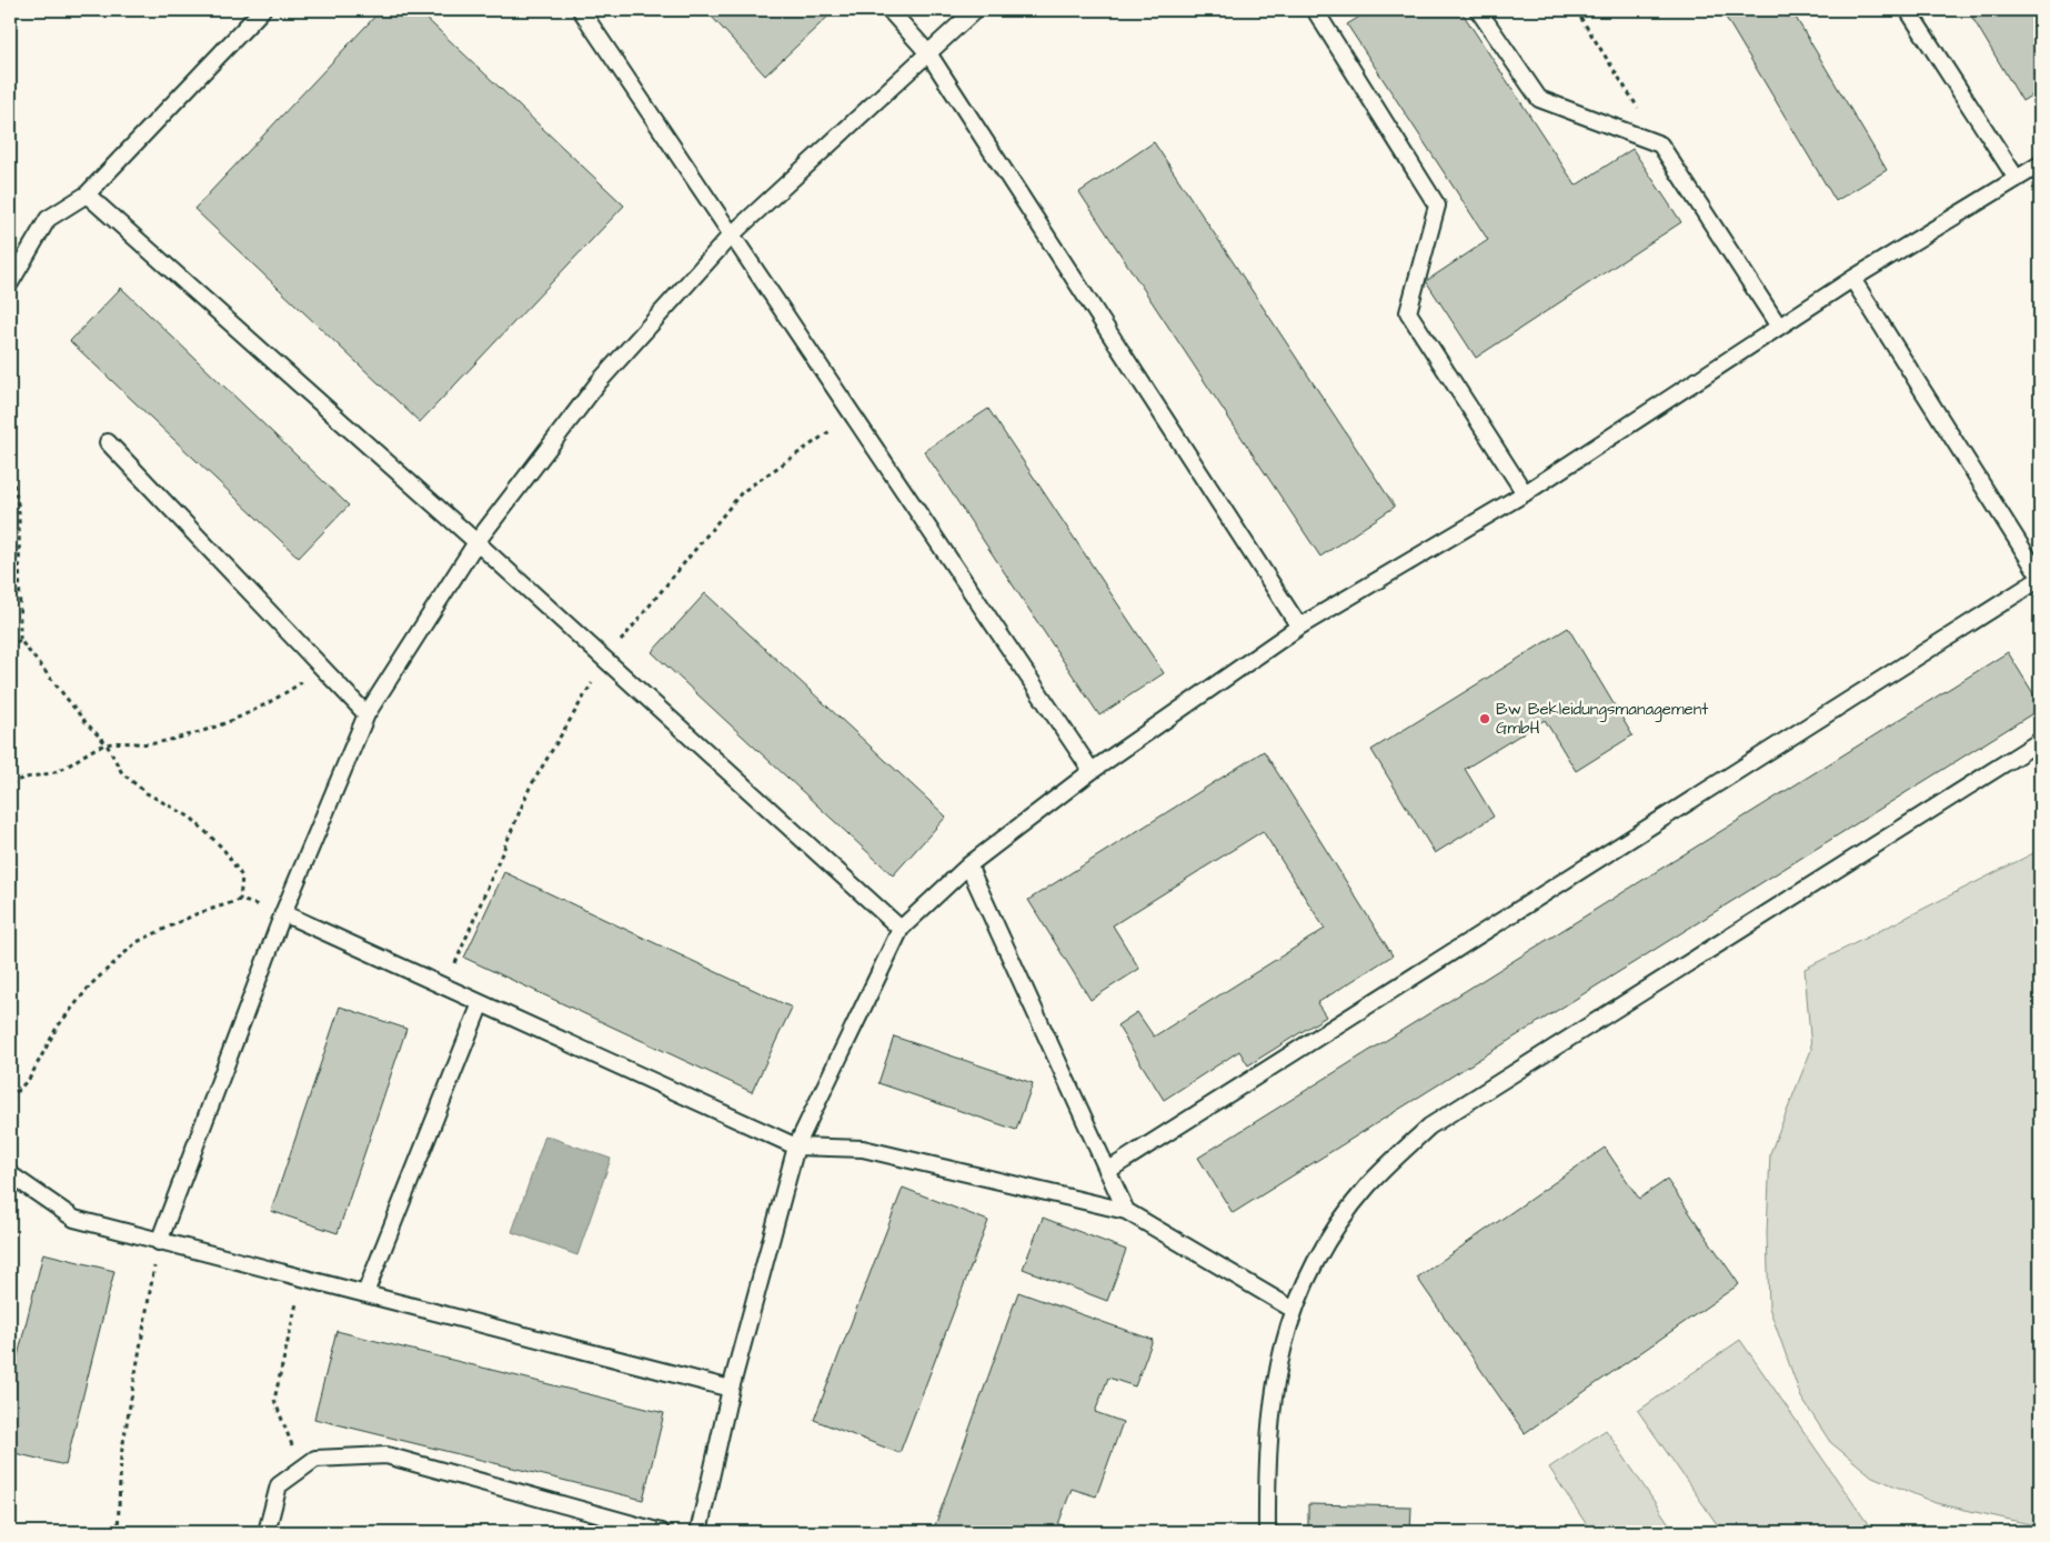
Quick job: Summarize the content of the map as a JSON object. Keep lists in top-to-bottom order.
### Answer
{
  "places": ["Bw Bekleidungsmanagement GmbH"]
}
